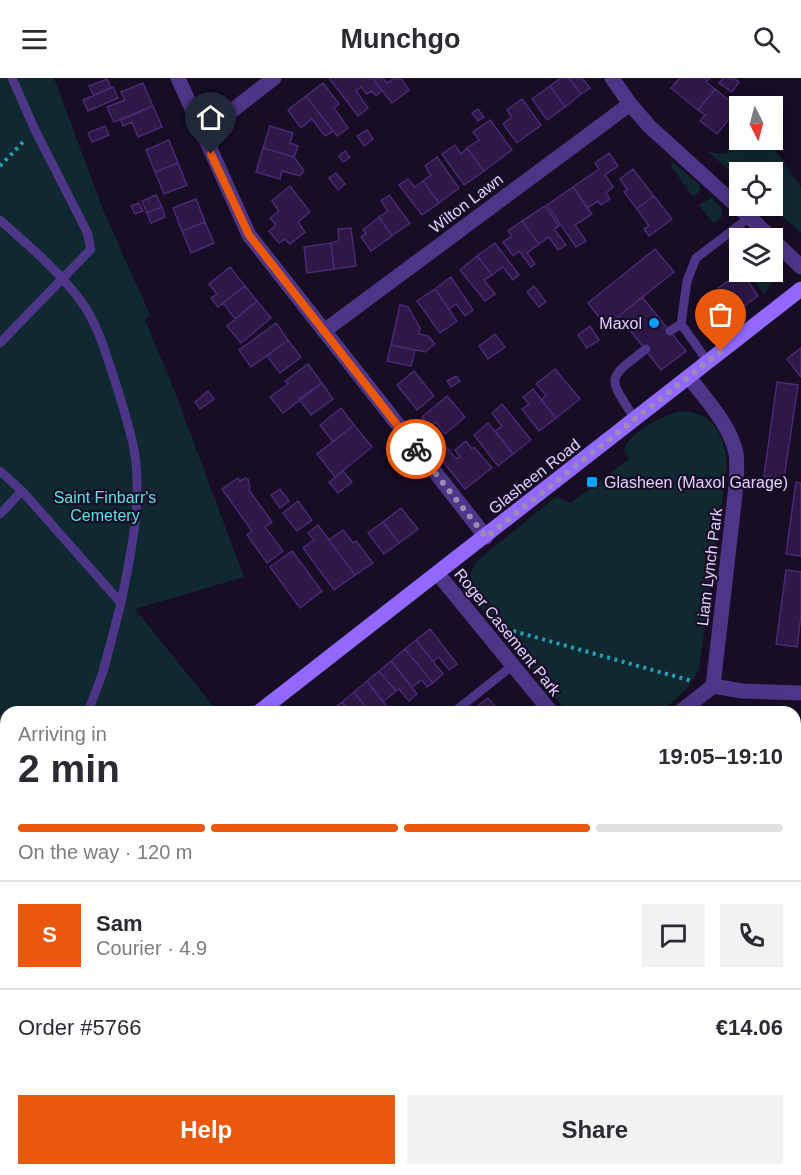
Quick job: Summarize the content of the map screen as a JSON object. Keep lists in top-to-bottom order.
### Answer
{
  "streets": {
    "main road": ["Glasheen Road"],
    "street": ["Wilton Lawn", "Liam Lynch Park", "Roger Casement Park"]
  },
  "crossings": [
    ["Glasheen Road", "Liam Lynch Park"],
    ["Glasheen Road", "Roger Casement Park"]
  ],
  "parks": ["Saint Finbarr's Cemetery"],
  "places": {
    "other": ["Maxol"],
    "transit": ["Glasheen (Maxol Garage)"]
  },
  "north": "bottom",
  "page": {
    "header": "Munchgo",
    "heading": ["2 min", "Arriving in", "19:05–19:10"],
    "panel": [
      "Sam",
      "Courier · 4.9",
      "Order #5766",
      "€14.06"
    ],
    "bar": "On the way · 120 m",
    "round": "S",
    "buttons": ["Help", "Share"]
  }
}
